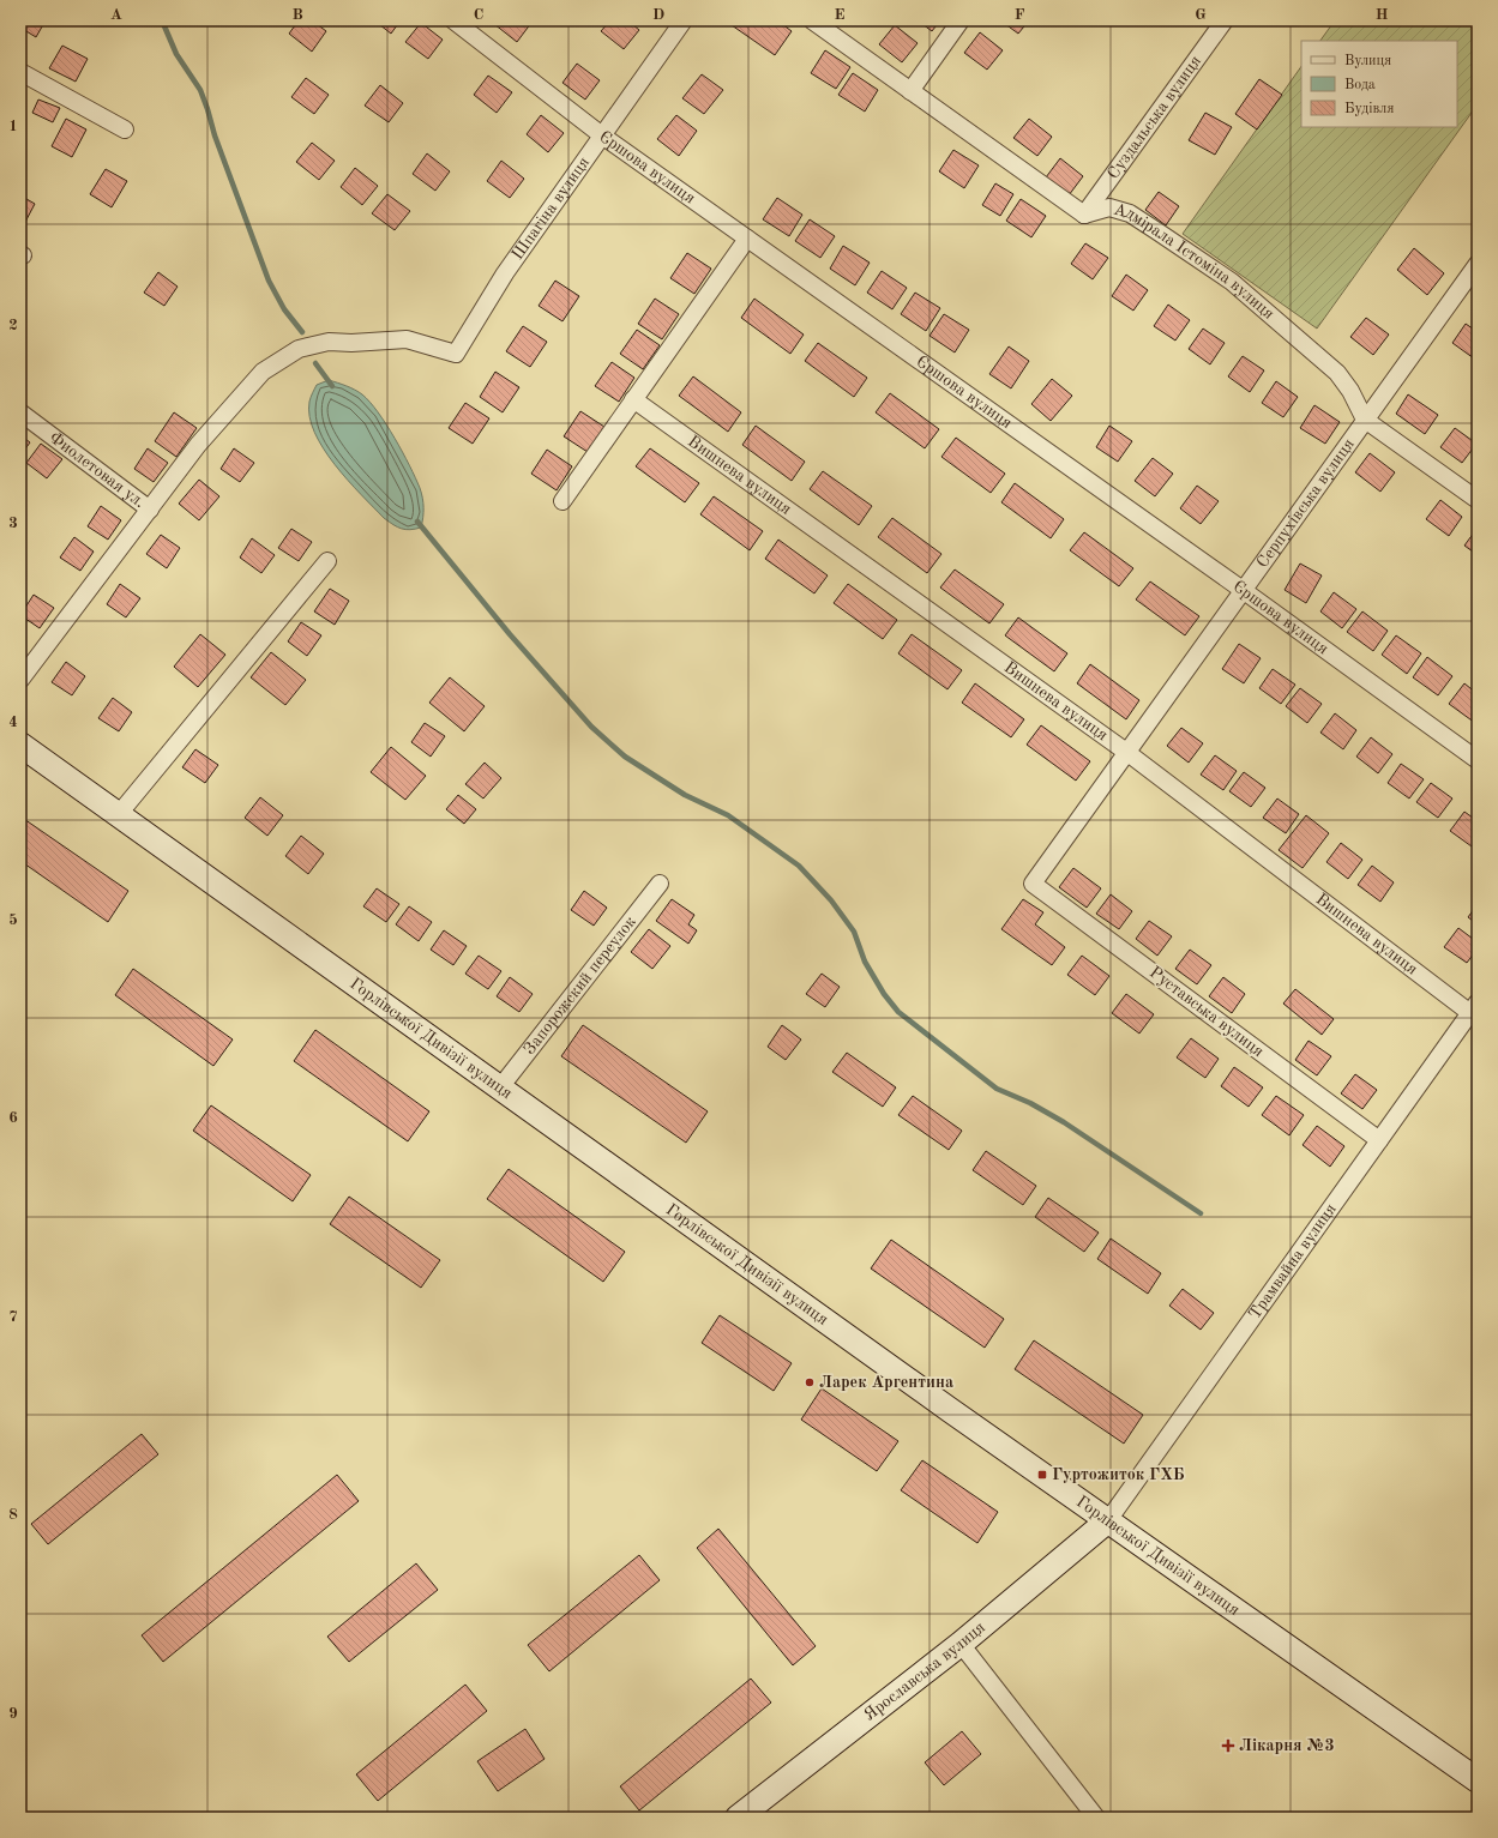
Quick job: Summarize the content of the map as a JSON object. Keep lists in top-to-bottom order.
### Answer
{
  "streets": {
    "main road": ["Горлівської Дивізії вулиця", "Ярославська вулиця"],
    "street": [
      "Суздальська вулиця",
      "Єршова вулиця",
      "Шпагіна вулиця",
      "Адмірала Істоміна вулиця",
      "Фиолетовая ул.",
      "Вишнева вулиця",
      "Серпухівська вулиця",
      "Запорожский переулок",
      "Руставська вулиця",
      "Трамвайна вулиця"
    ]
  },
  "crossings": [
    ["Суздальська вулиця", "Адмірала Істоміна вулиця"],
    ["Єршова вулиця", "Шпагіна вулиця"],
    ["Єршова вулиця", "Серпухівська вулиця"],
    ["Шпагіна вулиця", "Фиолетовая ул."],
    ["Адмірала Істоміна вулиця", "Серпухівська вулиця"],
    ["Вишнева вулиця", "Серпухівська вулиця"],
    ["Вишнева вулиця", "Трамвайна вулиця"],
    ["Серпухівська вулиця", "Руставська вулиця"],
    ["Запорожский переулок", "Горлівської Дивізії вулиця"],
    ["Руставська вулиця", "Трамвайна вулиця"],
    ["Горлівської Дивізії вулиця", "Трамвайна вулиця"],
    ["Горлівської Дивізії вулиця", "Ярославська вулиця"],
    ["Трамвайна вулиця", "Ярославська вулиця"]
  ],
  "places": {
    "other": ["Ларек Аргентина"],
    "transit": ["Гуртожиток ГХБ"],
    "health": ["Лікарня №3"]
  },
  "legend": ["Вулиця", "Вода", "Будівля"],
  "grid": {
    "columns": [
      "A",
      "B",
      "C",
      "D",
      "E",
      "F",
      "G",
      "H"
    ],
    "rows": [
      "1",
      "2",
      "3",
      "4",
      "5",
      "6",
      "7",
      "8",
      "9"
    ]
  }
}
